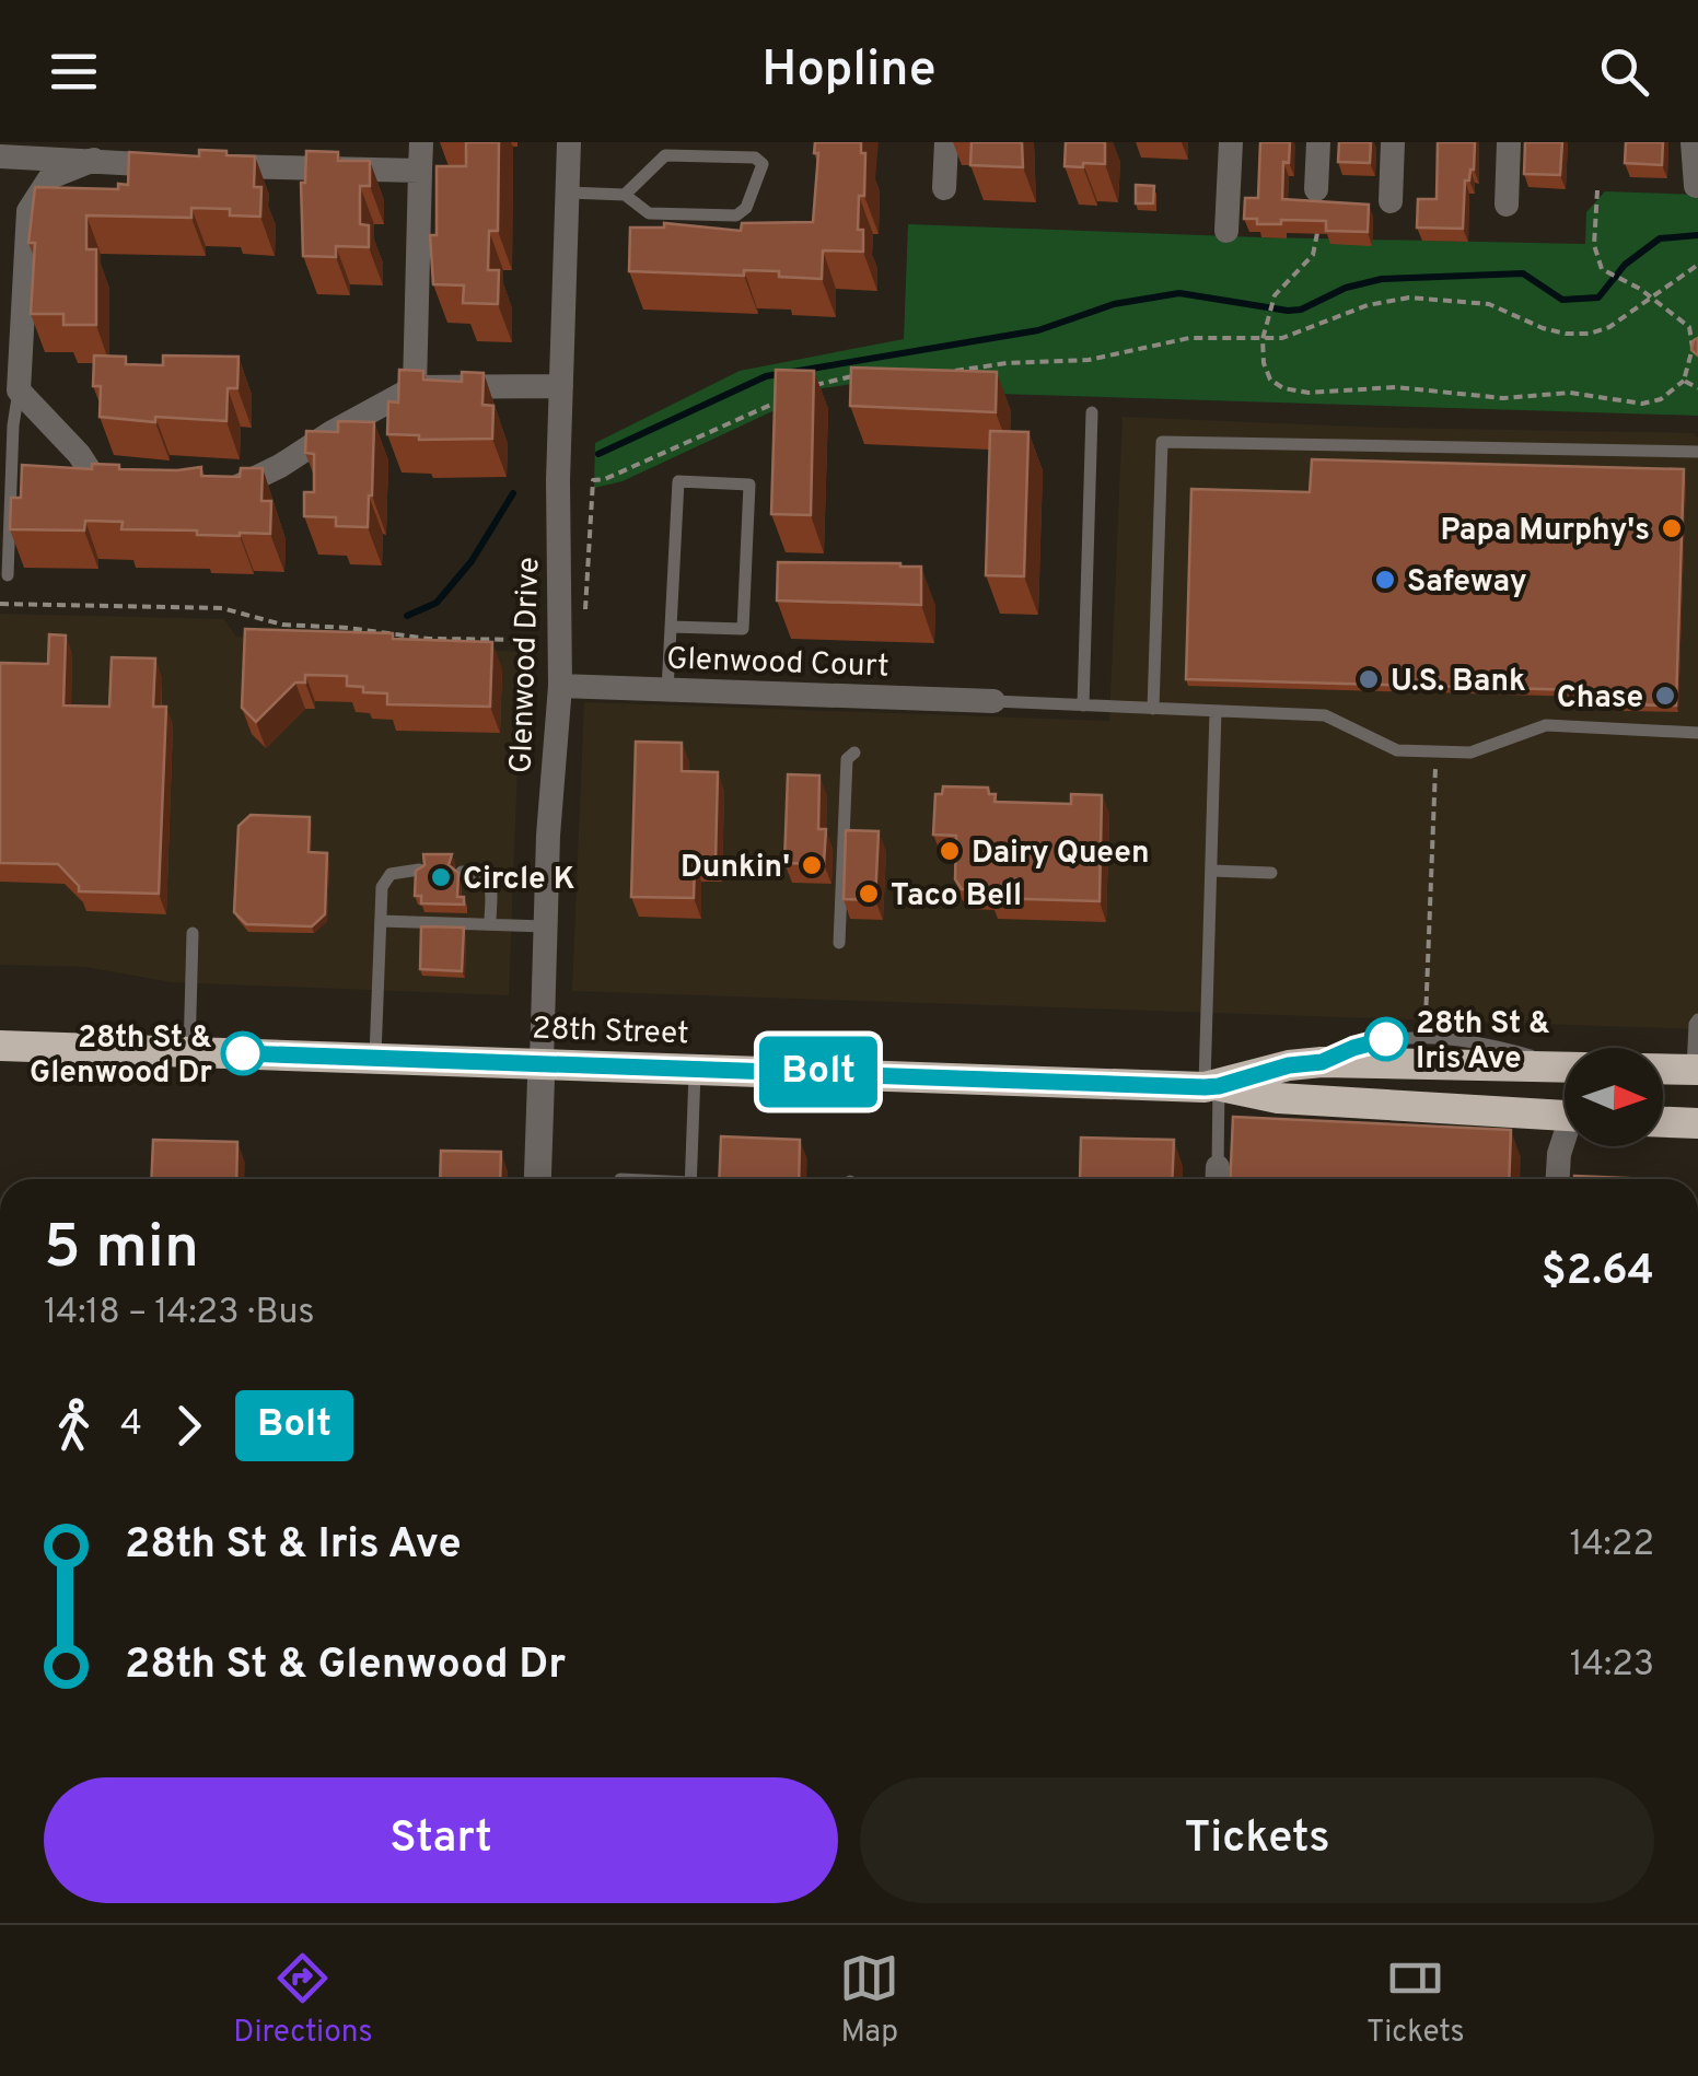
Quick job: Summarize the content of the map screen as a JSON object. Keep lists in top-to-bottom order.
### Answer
{
  "streets": {
    "highway": ["28th Street"],
    "street": ["Glenwood Court", "Glenwood Drive"]
  },
  "crossings": [
    ["Glenwood Court", "Glenwood Drive"],
    ["Glenwood Drive", "28th Street"]
  ],
  "places": [
    "Papa Murphy's",
    "Safeway",
    "U.S. Bank",
    "Chase",
    "Dairy Queen",
    "Dunkin'",
    "Circle K",
    "Taco Bell",
    "28th St & Iris Ave",
    "28th St & Glenwood Dr"
  ],
  "lines": ["bus line Bolt"],
  "north": "right",
  "page": {
    "header": "Hopline",
    "on_map": "Bolt",
    "heading": ["5 min", "14:18 – 14:23 · Bus", "$2.64"],
    "legs": ["4", "Bolt"],
    "list": [
      {
        "name": "28th St & Iris Ave",
        "value": "14:22"
      },
      {
        "name": "28th St & Glenwood Dr",
        "value": "14:23"
      }
    ],
    "buttons": ["Start", "Tickets"],
    "tabs": ["Directions", "Map", "Tickets"]
  }
}
